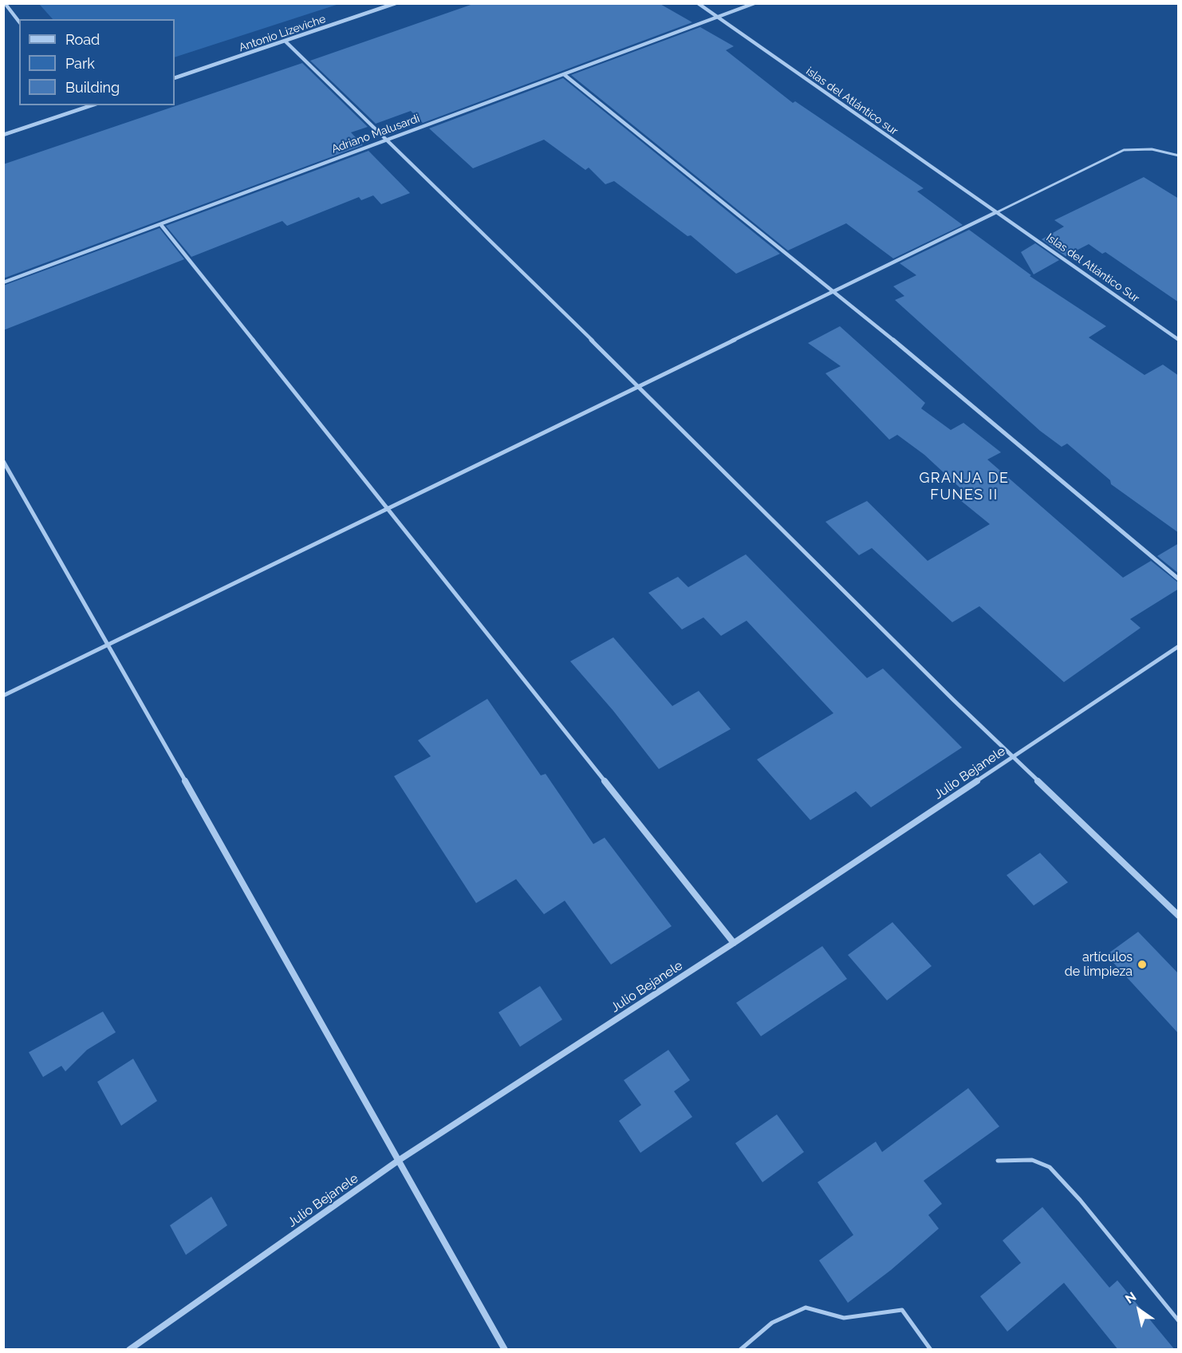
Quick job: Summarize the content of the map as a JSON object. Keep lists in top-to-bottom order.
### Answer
{
  "streets": {
    "street": [
      "Antonio Lizeviche",
      "islas del Atlántico sur",
      "Adriano Malusardi",
      "Islas del Atlántico Sur",
      "Julio Bejanele"
    ]
  },
  "crossings": [
    ["islas del Atlántico sur", "Adriano Malusardi"],
    ["islas del Atlántico sur", "Islas del Atlántico Sur"]
  ],
  "districts": ["GRANJA DE FUNES II"],
  "places": ["artículos de limpieza"],
  "legend": ["Road", "Park", "Building"],
  "north": "top left"
}
